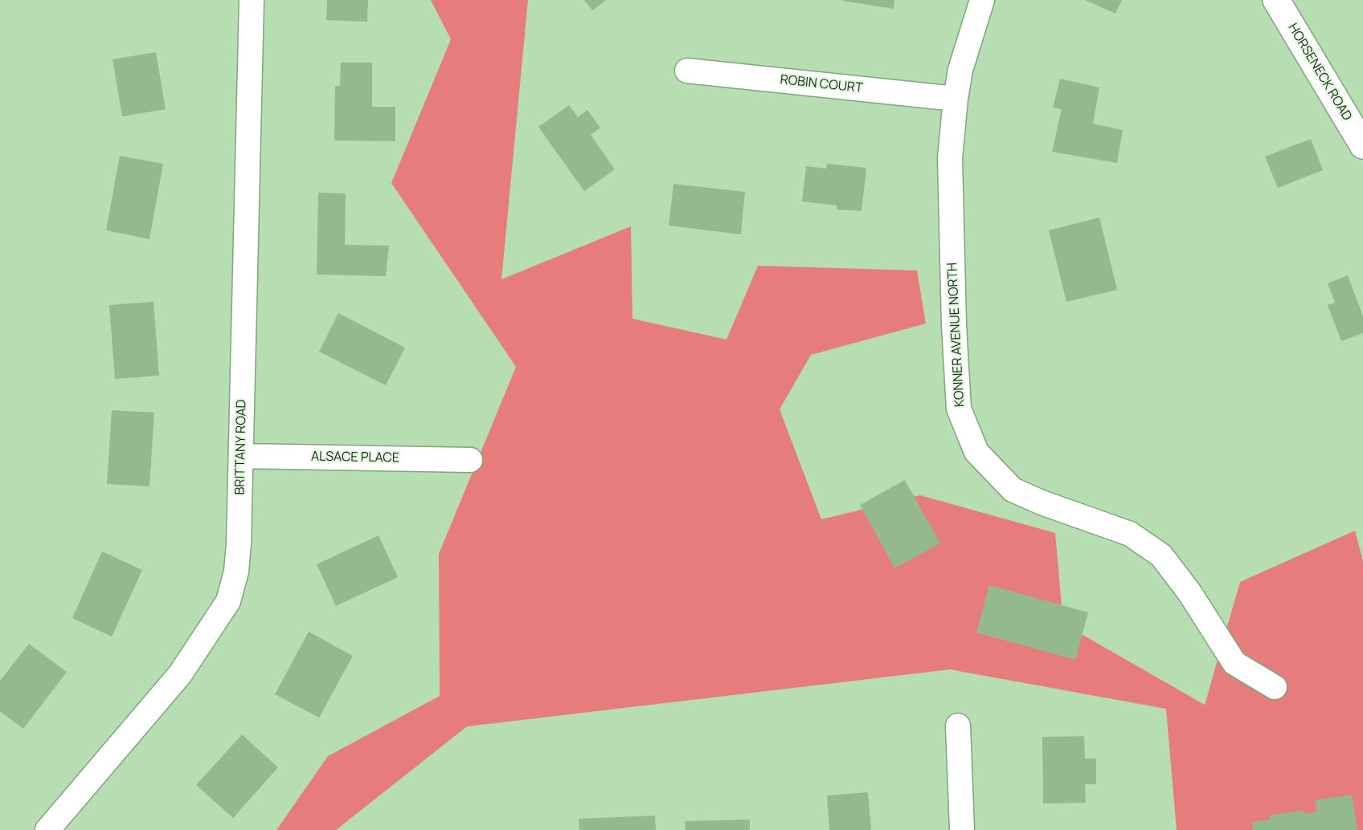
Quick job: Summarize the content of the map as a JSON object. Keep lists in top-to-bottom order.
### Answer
{
  "streets": {
    "street": [
      "HORSENECK ROAD",
      "ROBIN COURT",
      "KONNER AVENUE NORTH",
      "BRITTANY ROAD",
      "ALSACE PLACE"
    ]
  },
  "crossings": [
    ["ROBIN COURT", "KONNER AVENUE NORTH"],
    ["BRITTANY ROAD", "ALSACE PLACE"]
  ]
}
